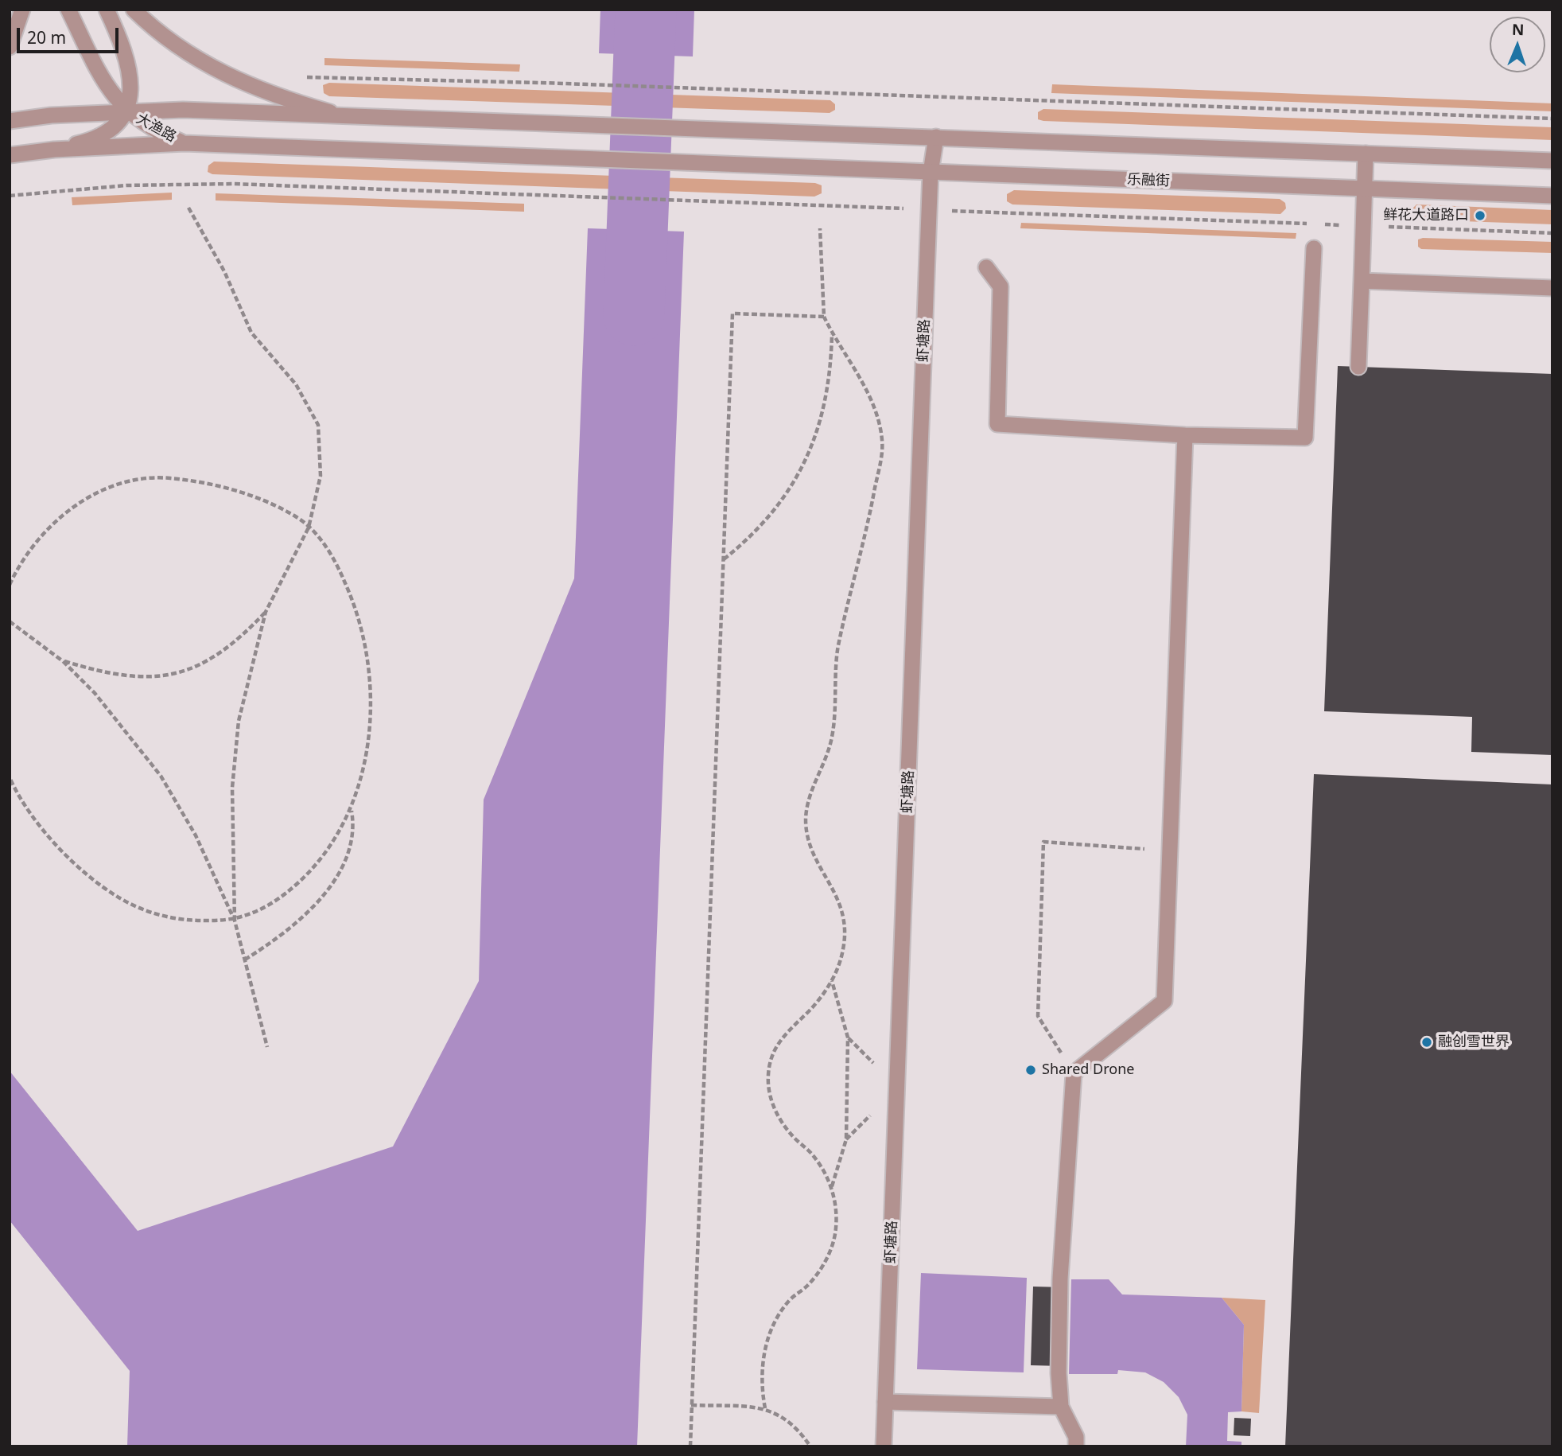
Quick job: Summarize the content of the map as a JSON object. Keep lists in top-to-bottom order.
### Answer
{
  "streets": {
    "street": ["大渔路", "乐融街", "虾塘路"]
  },
  "crossings": [
    ["大渔路", "乐融街"],
    ["乐融街", "虾塘路"]
  ],
  "places": ["鲜花大道路口", "融创雪世界", "Shared Drone"],
  "scale_bar": "20 m",
  "north": "top"
}
